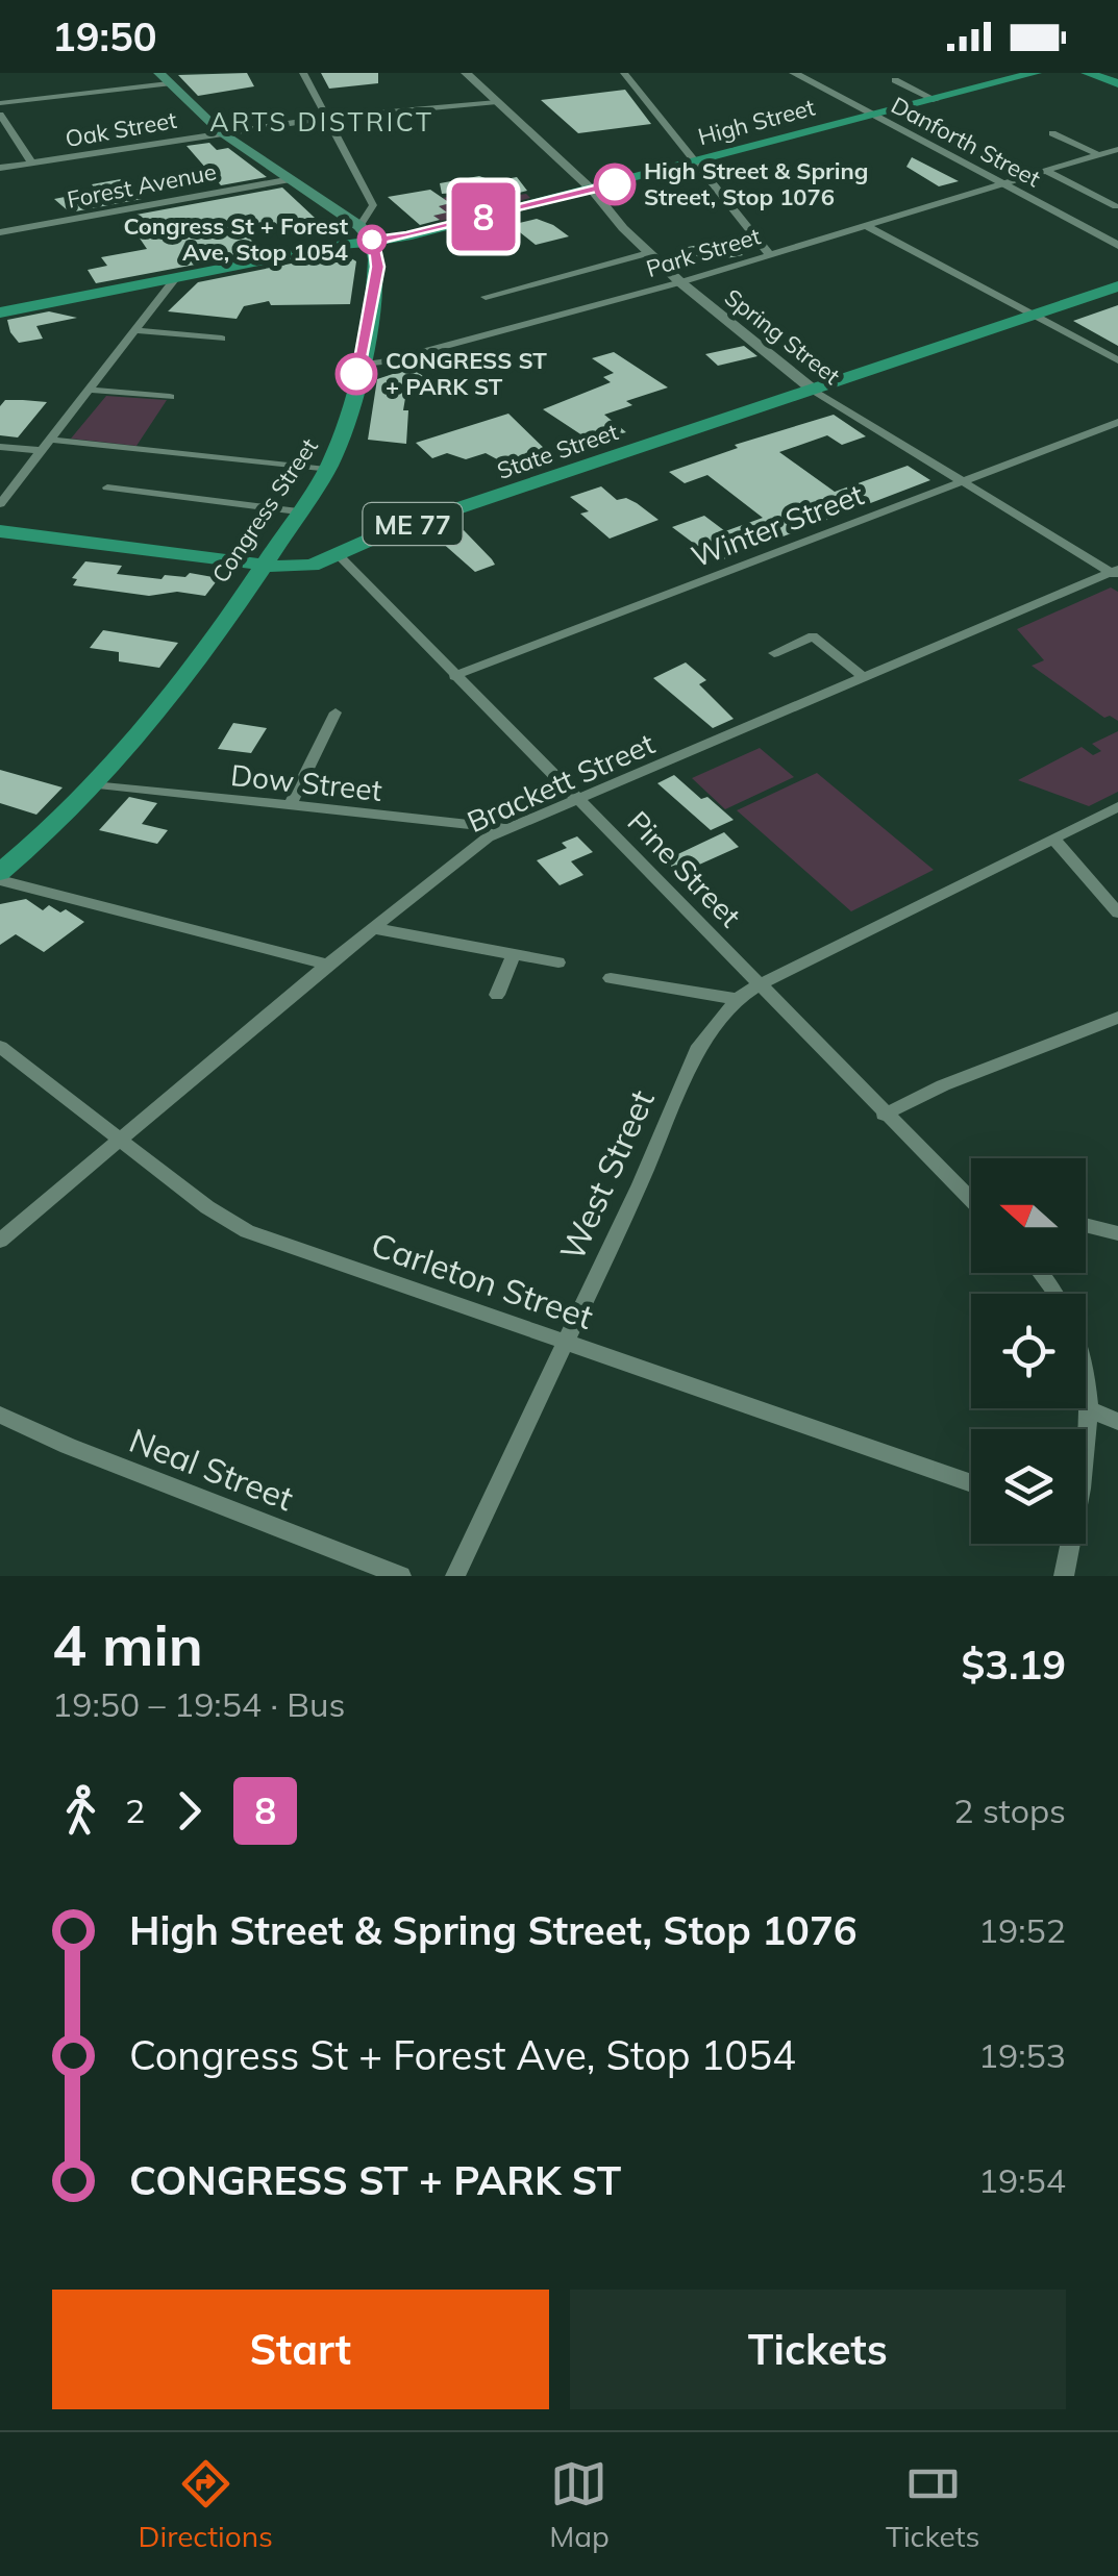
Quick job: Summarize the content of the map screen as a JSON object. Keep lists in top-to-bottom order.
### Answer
{
  "streets": {
    "main road": [
      "High Street",
      "State Street",
      "Congress Street",
      "ME 77"
    ],
    "street": [
      "Oak Street",
      "Danforth Street",
      "Forest Avenue",
      "Park Street",
      "Spring Street",
      "Winter Street",
      "Dow Street",
      "Brackett Street",
      "Pine Street",
      "West Street",
      "Carleton Street",
      "Neal Street"
    ]
  },
  "crossings": [
    ["High Street", "Danforth Street"],
    ["High Street", "Spring Street"],
    ["High Street", "Congress Street"],
    ["Oak Street", "Spring Street"],
    ["Danforth Street", "Park Street"],
    ["Park Street", "Spring Street"],
    ["Park Street", "Congress Street"],
    ["Spring Street", "State Street"],
    ["Spring Street", "Winter Street"],
    ["Spring Street", "Brackett Street"],
    ["State Street", "Congress Street"],
    ["State Street", "Pine Street"],
    ["Congress Street", "Dow Street"],
    ["Winter Street", "Pine Street"],
    ["Dow Street", "Brackett Street"],
    ["Brackett Street", "Pine Street"],
    ["Brackett Street", "Carleton Street"],
    ["Pine Street", "West Street"],
    ["West Street", "Carleton Street"]
  ],
  "districts": ["ARTS DISTRICT"],
  "places": ["High Street & Spring Street, Stop 1076", "Congress St + Forest Ave, Stop 1054", "CONGRESS ST + PARK ST"],
  "lines": ["bus line 8"],
  "north": "left",
  "page": {
    "status": "19:50",
    "on_map": "8",
    "heading": ["4 min", "19:50 – 19:54 · Bus", "$3.19"],
    "legs": ["2", "8", "2 stops"],
    "list": [
      {
        "name": "High Street & Spring Street, Stop 1076",
        "value": "19:52"
      },
      {
        "name": "Congress St + Forest Ave, Stop 1054",
        "value": "19:53"
      },
      {
        "name": "CONGRESS ST + PARK ST",
        "value": "19:54"
      }
    ],
    "buttons": ["Start", "Tickets"],
    "tabs": ["Directions", "Map", "Tickets"]
  }
}
